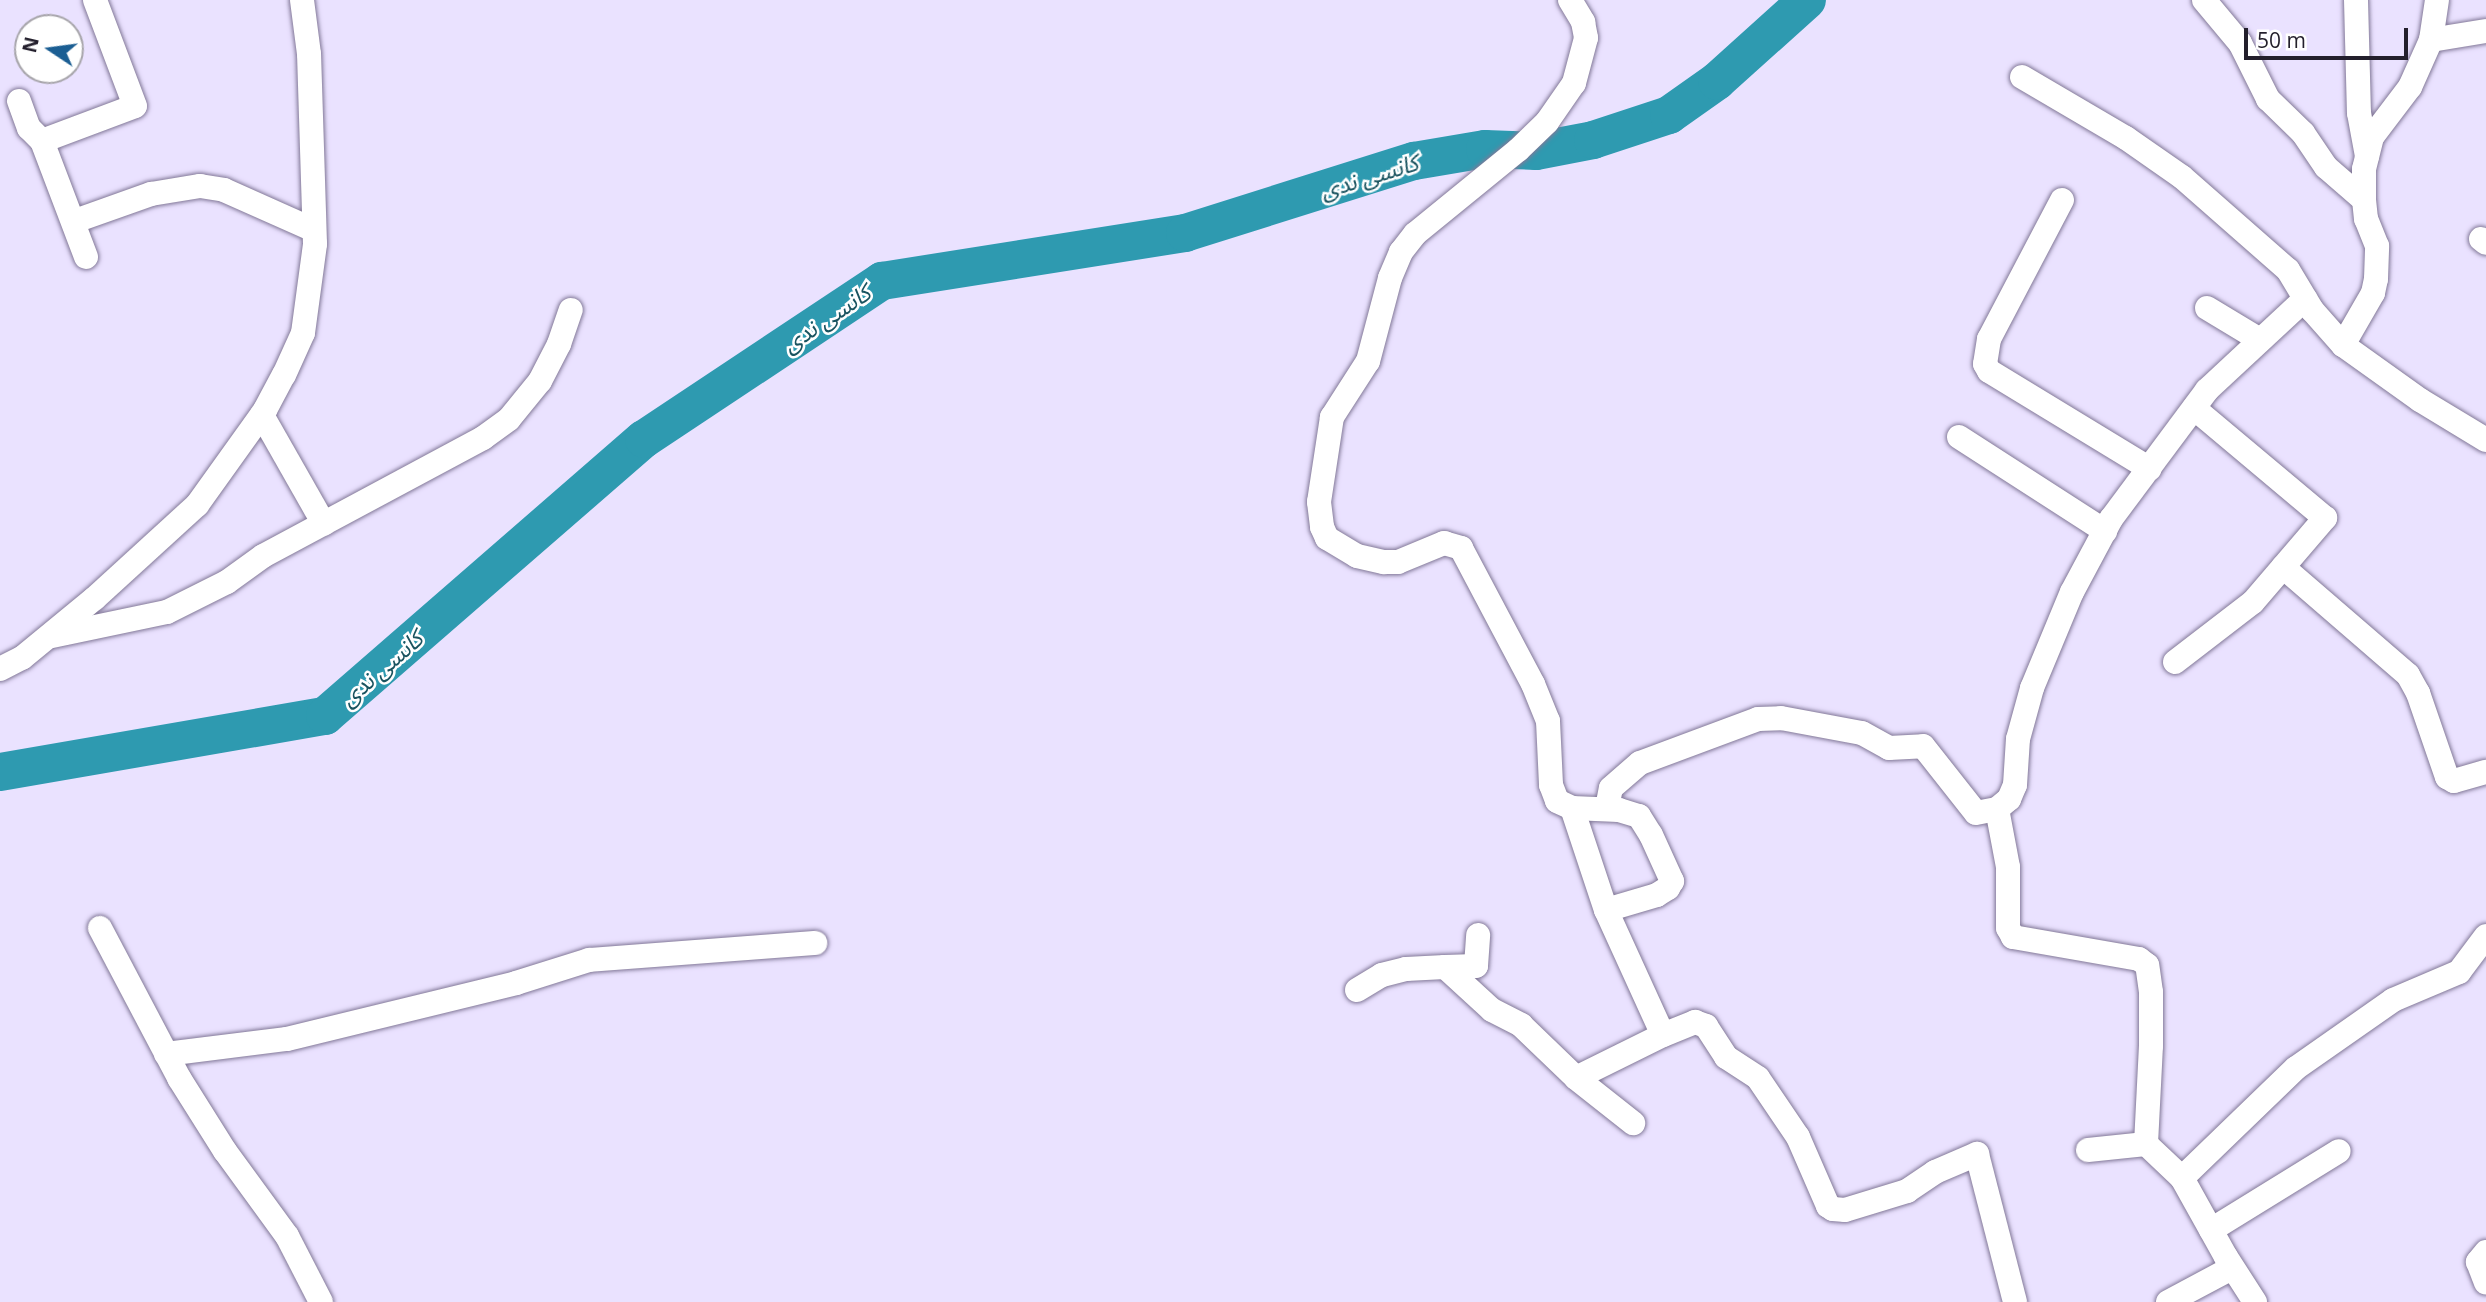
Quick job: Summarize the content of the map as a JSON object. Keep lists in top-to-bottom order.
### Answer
{
  "water": ["کانسی ندی"],
  "scale_bar": "50 m",
  "north": "left"
}
